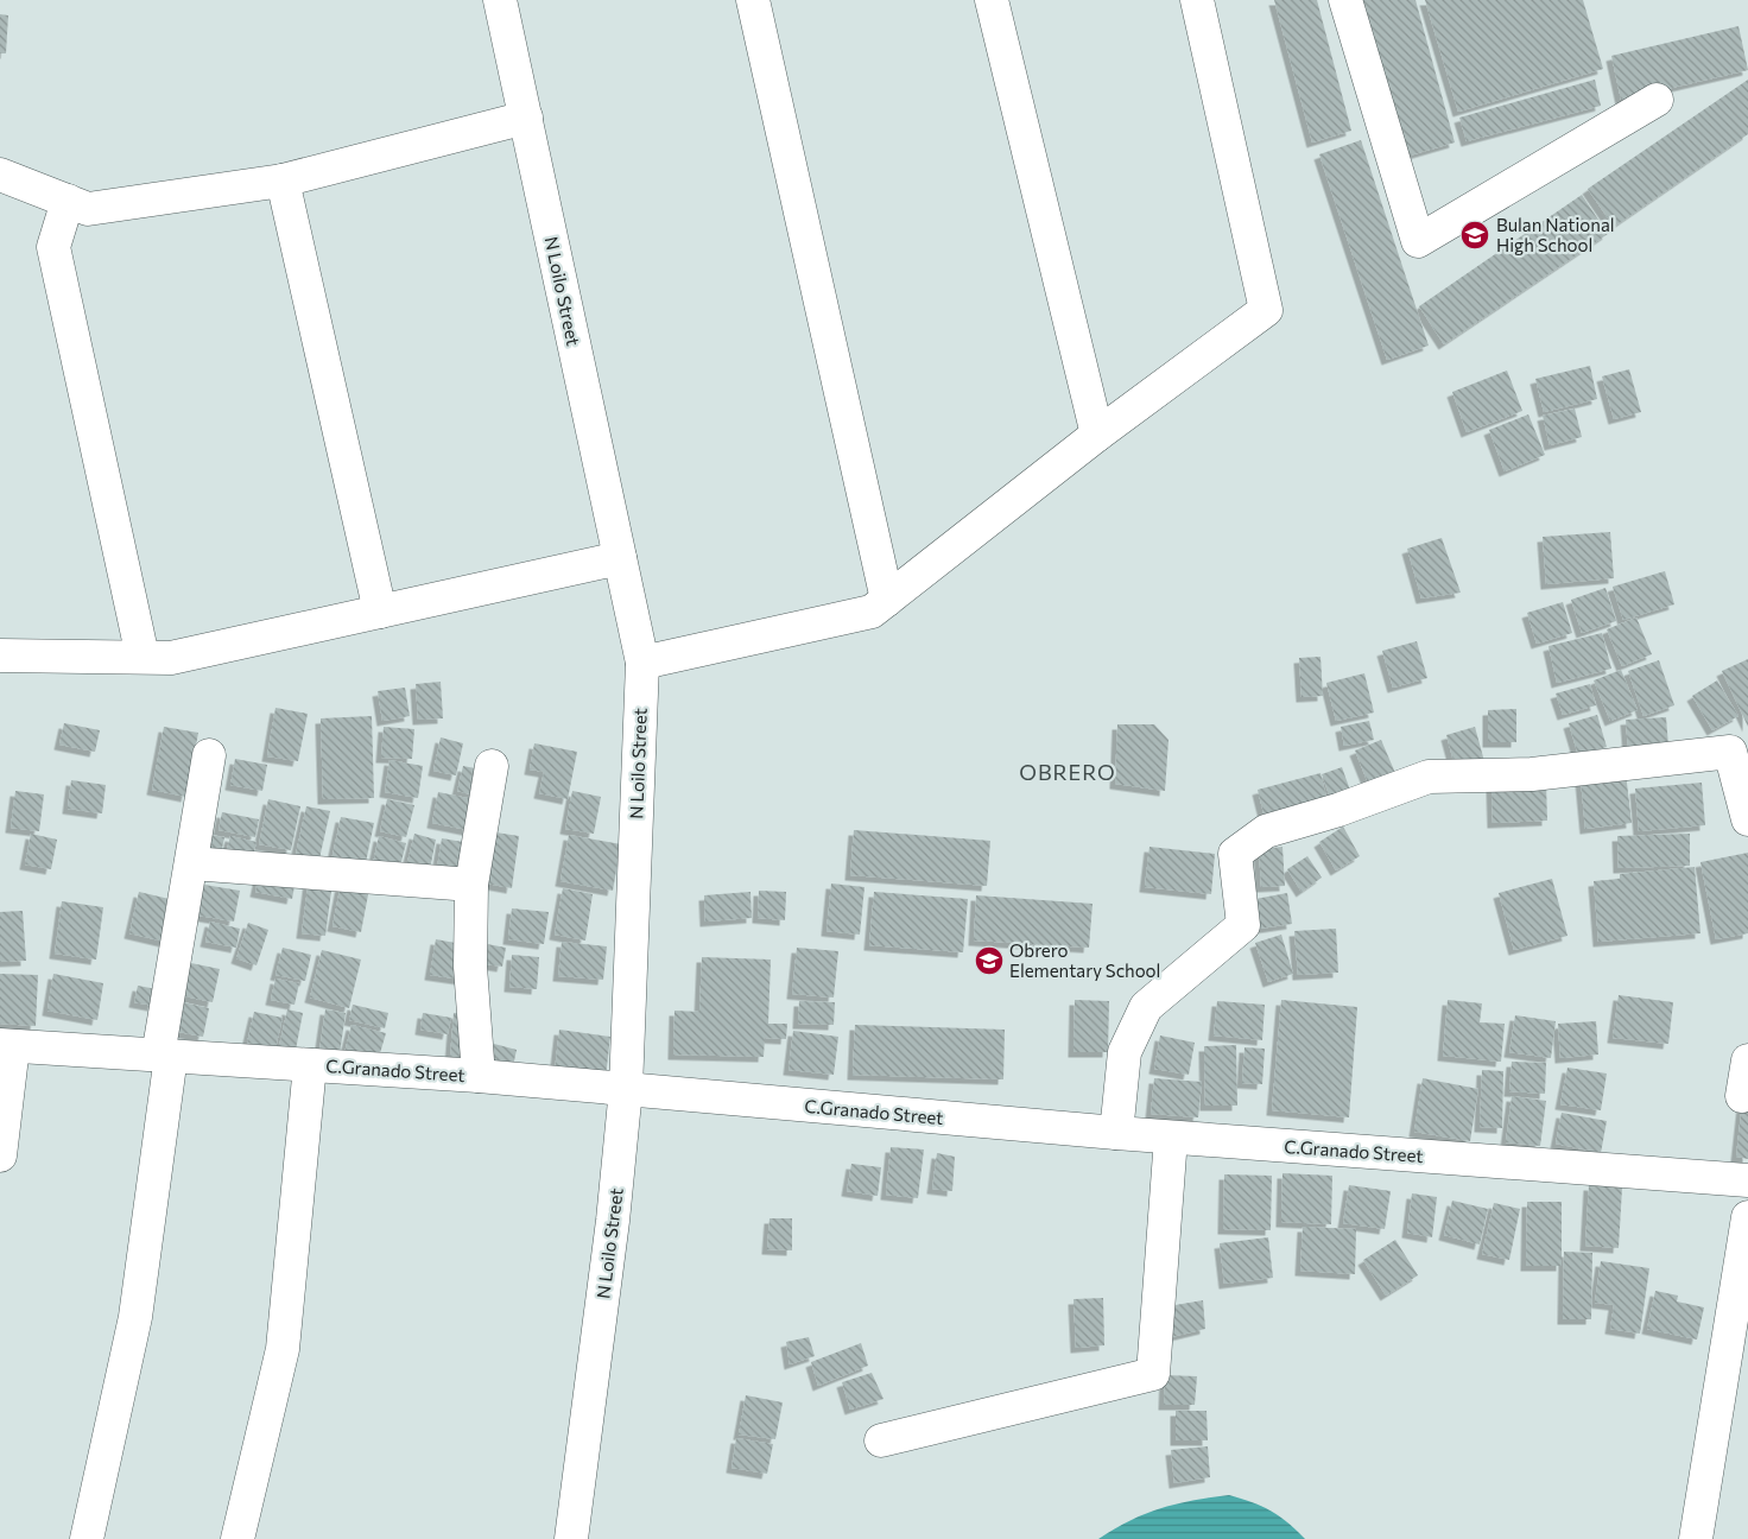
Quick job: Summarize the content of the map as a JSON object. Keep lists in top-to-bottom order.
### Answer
{
  "streets": {
    "street": ["N Loilo Street", "C.Granado Street"]
  },
  "crossings": [
    ["N Loilo Street", "C.Granado Street"]
  ],
  "districts": ["OBRERO"],
  "places": {
    "school or university": ["Bulan National High School", "Obrero Elementary School"]
  }
}
